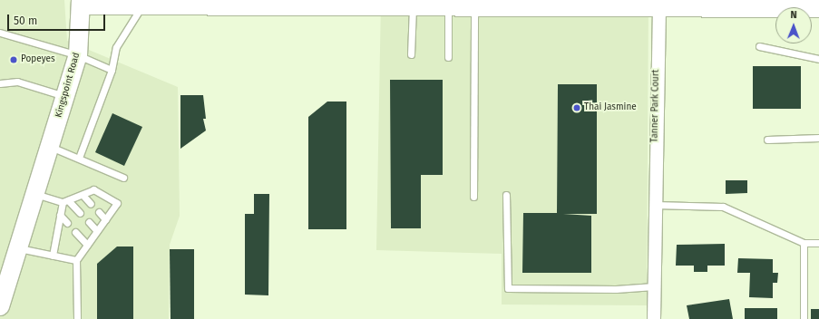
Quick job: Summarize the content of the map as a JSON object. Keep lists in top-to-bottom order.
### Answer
{
  "streets": {
    "street": ["Kingspoint Road", "Tanner Park Court"]
  },
  "crossings": [
    ["Kingspoint Road", "Tanner Park Court"]
  ],
  "places": ["Popeyes", "Thai Jasmine"],
  "scale_bar": "50 m",
  "north": "top"
}
